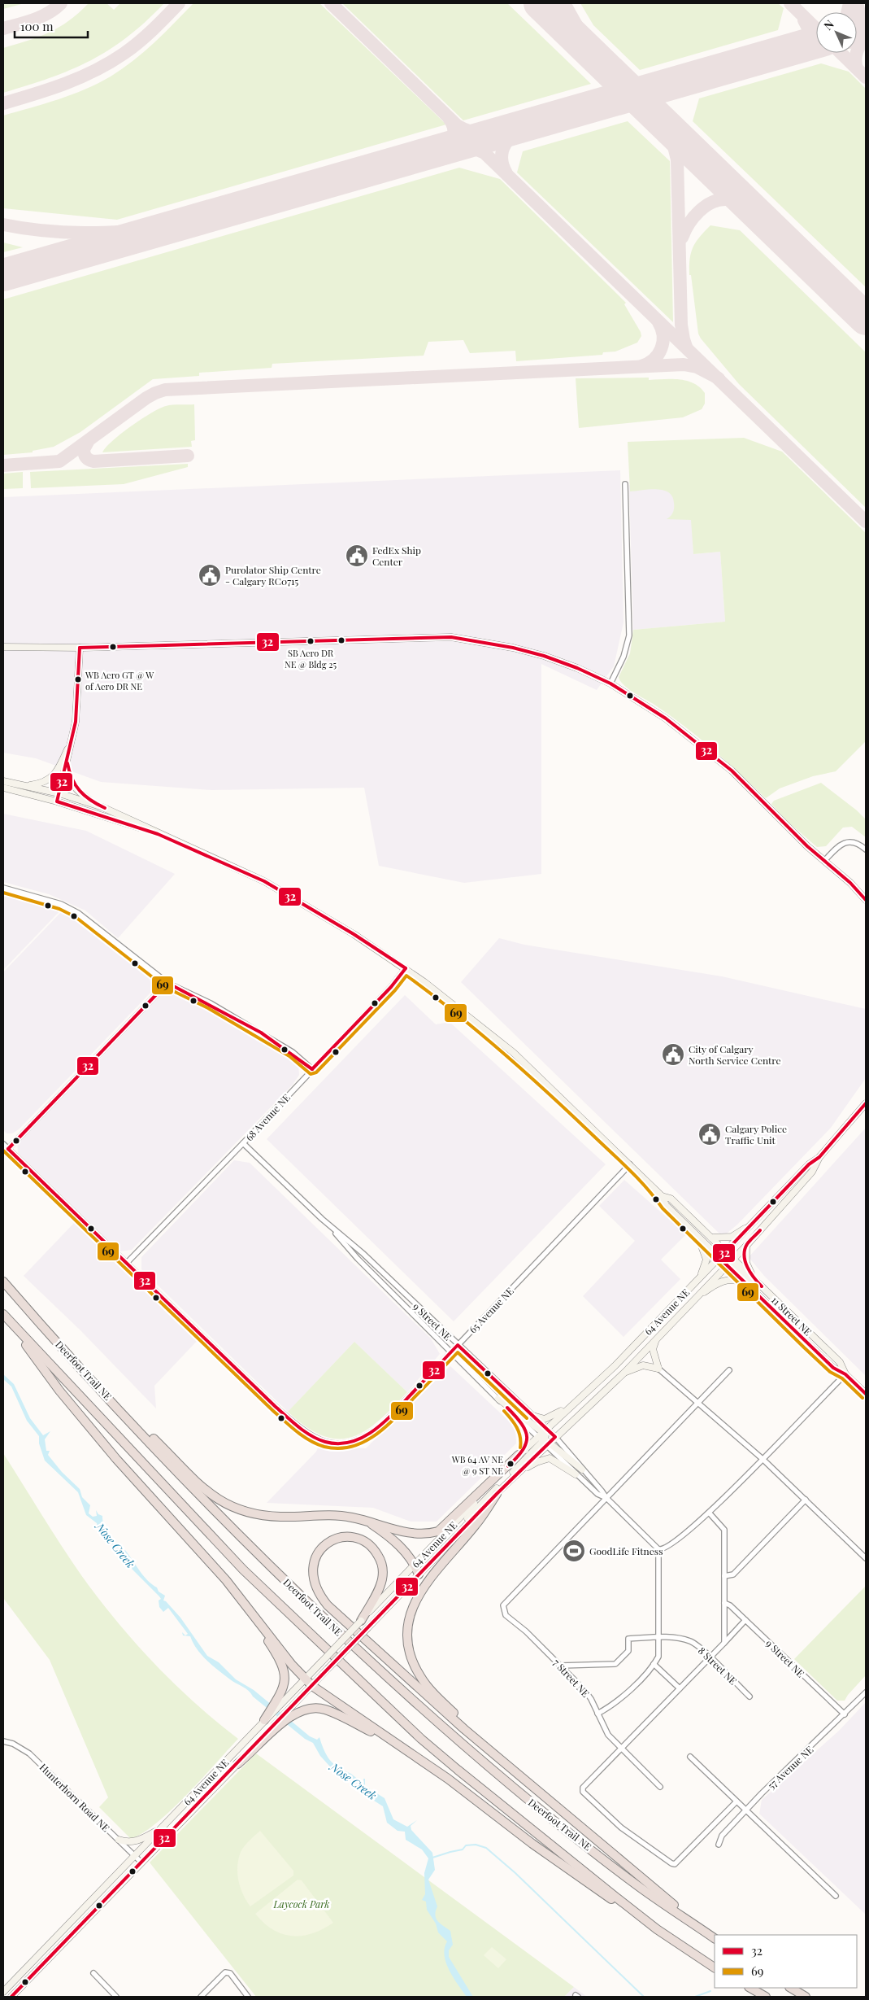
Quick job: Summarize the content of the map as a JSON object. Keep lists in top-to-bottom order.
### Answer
{
  "streets": {
    "highway": ["Deerfoot Trail NE"],
    "street": [
      "68 Avenue NE",
      "65 Avenue NE",
      "64 Avenue NE",
      "11 Street NE",
      "9 Street NE",
      "8 Street NE",
      "7 Street NE",
      "57 Avenue NE",
      "Hunterhorn Road NE"
    ]
  },
  "crossings": [
    ["68 Avenue NE", "65 Avenue NE"],
    ["68 Avenue NE", "11 Street NE"],
    ["68 Avenue NE", "9 Street NE"],
    ["65 Avenue NE", "11 Street NE"],
    ["65 Avenue NE", "9 Street NE"],
    ["64 Avenue NE", "11 Street NE"],
    ["64 Avenue NE", "9 Street NE"],
    ["64 Avenue NE", "Hunterhorn Road NE"],
    ["9 Street NE", "7 Street NE"],
    ["9 Street NE", "57 Avenue NE"],
    ["8 Street NE", "7 Street NE"]
  ],
  "water": ["Nose Creek"],
  "parks": ["Laycock Park"],
  "places": {
    "public building": [
      "FedEx Ship Center",
      "Purolator Ship Centre - Calgary RC0715",
      "City of Calgary North Service Centre",
      "Calgary Police Traffic Unit"
    ],
    "other": ["SB Aero DR NE @ Bldg 25", "WB Aero GT @ W of Aero DR NE", "WB 64 AV NE @ 9 ST NE"],
    "sports": ["GoodLife Fitness"]
  },
  "lines": ["transit line 32", "transit line 69"],
  "legend": ["32", "69"],
  "scale_bar": "100 m",
  "north": "top left"
}
